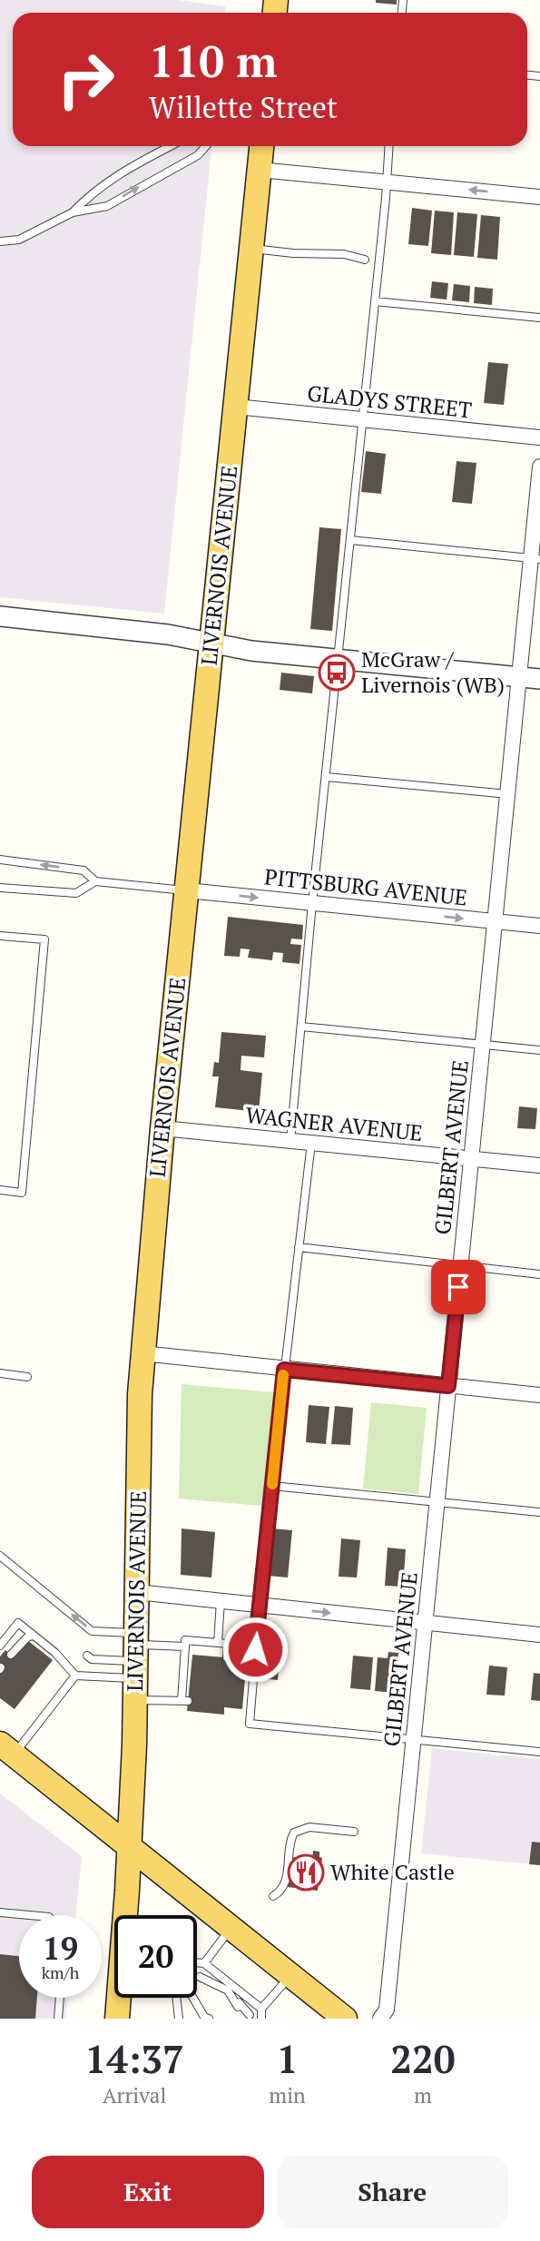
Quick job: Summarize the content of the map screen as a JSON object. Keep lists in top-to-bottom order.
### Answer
{
  "streets": {
    "main road": ["LIVERNOIS AVENUE"],
    "street": [
      "GLADYS STREET",
      "PITTSBURG AVENUE",
      "WAGNER AVENUE",
      "GILBERT AVENUE"
    ]
  },
  "crossings": [
    ["GLADYS STREET", "LIVERNOIS AVENUE"],
    ["LIVERNOIS AVENUE", "PITTSBURG AVENUE"],
    ["LIVERNOIS AVENUE", "WAGNER AVENUE"],
    ["PITTSBURG AVENUE", "GILBERT AVENUE"],
    ["WAGNER AVENUE", "GILBERT AVENUE"]
  ],
  "one_way": ["PITTSBURG AVENUE"],
  "places": {
    "bus stop": ["McGraw / Livernois (WB)"],
    "restaurant": ["White Castle"]
  },
  "page": {
    "turn": ["110 m", "Willette Street"],
    "speed": "19 km/h",
    "limit": "20",
    "eta": [
      "14:37",
      "Arrival",
      "1",
      "min",
      "220",
      "m"
    ],
    "buttons": ["Exit", "Share"]
  }
}
